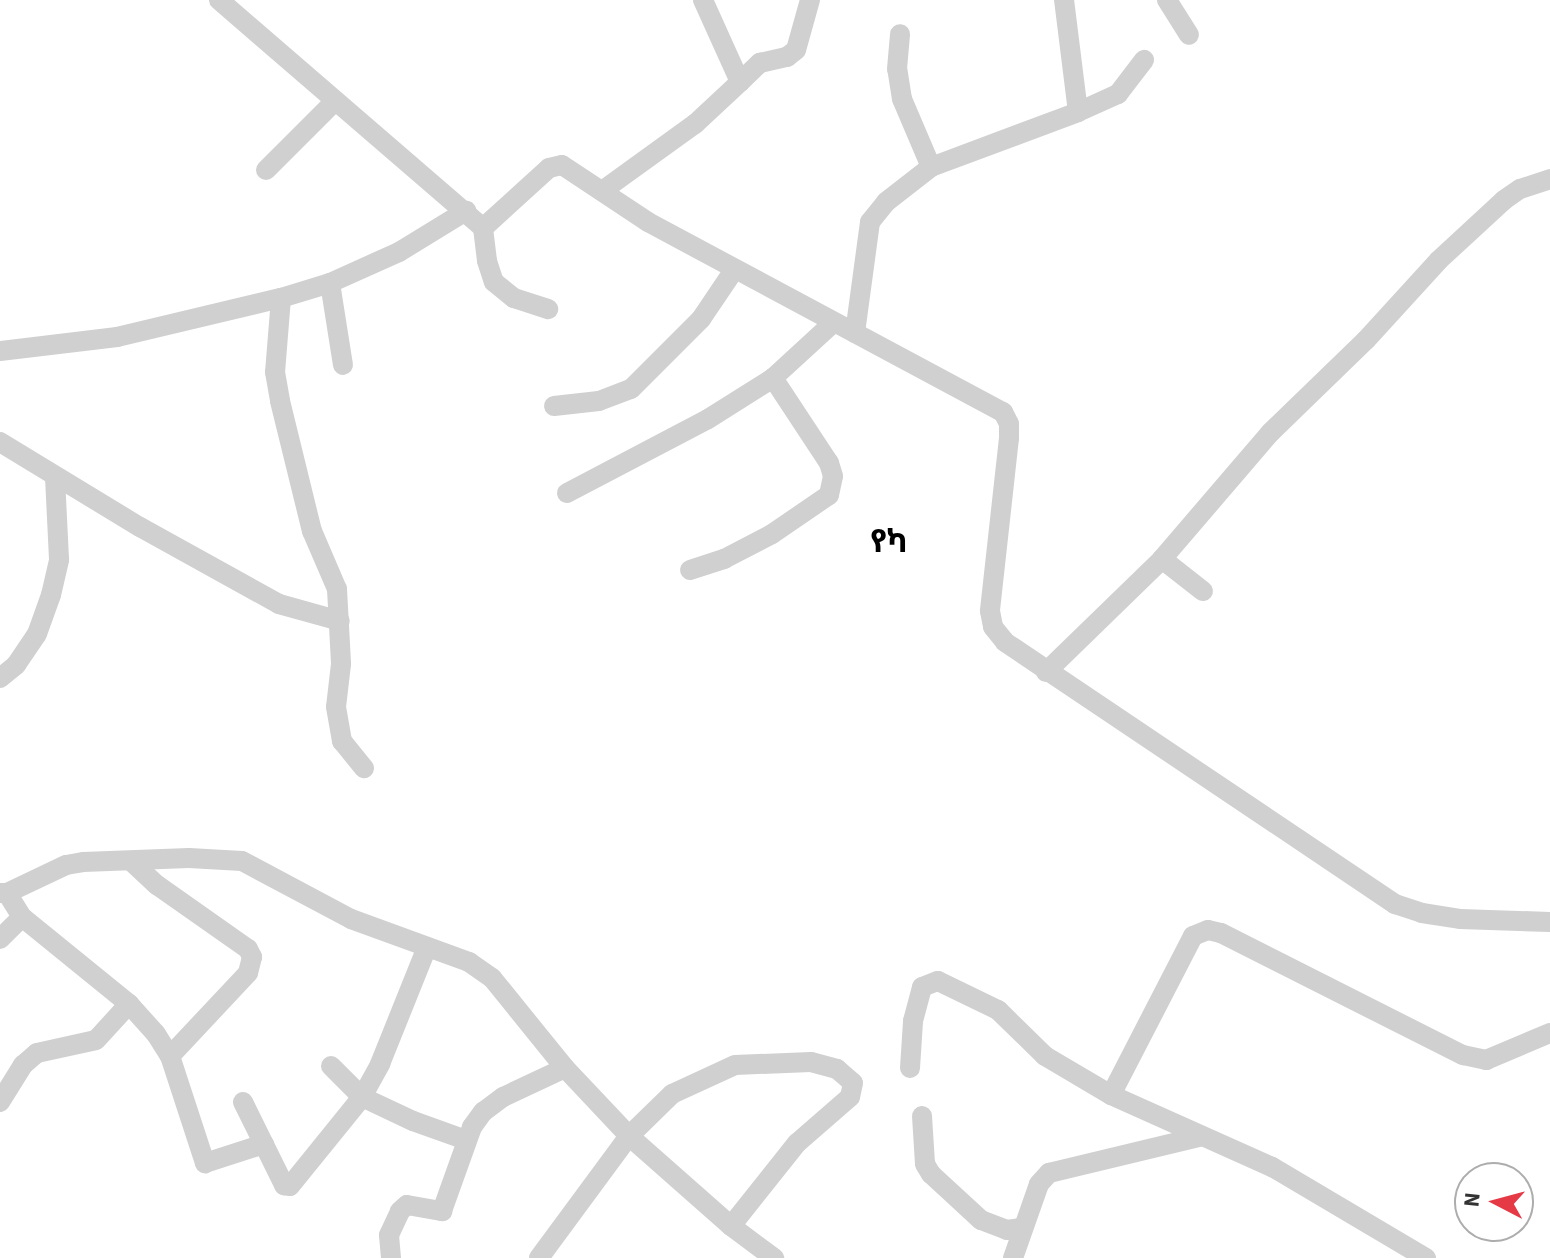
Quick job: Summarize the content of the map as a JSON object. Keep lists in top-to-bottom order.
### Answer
{
  "districts": ["የካ"],
  "north": "left"
}
